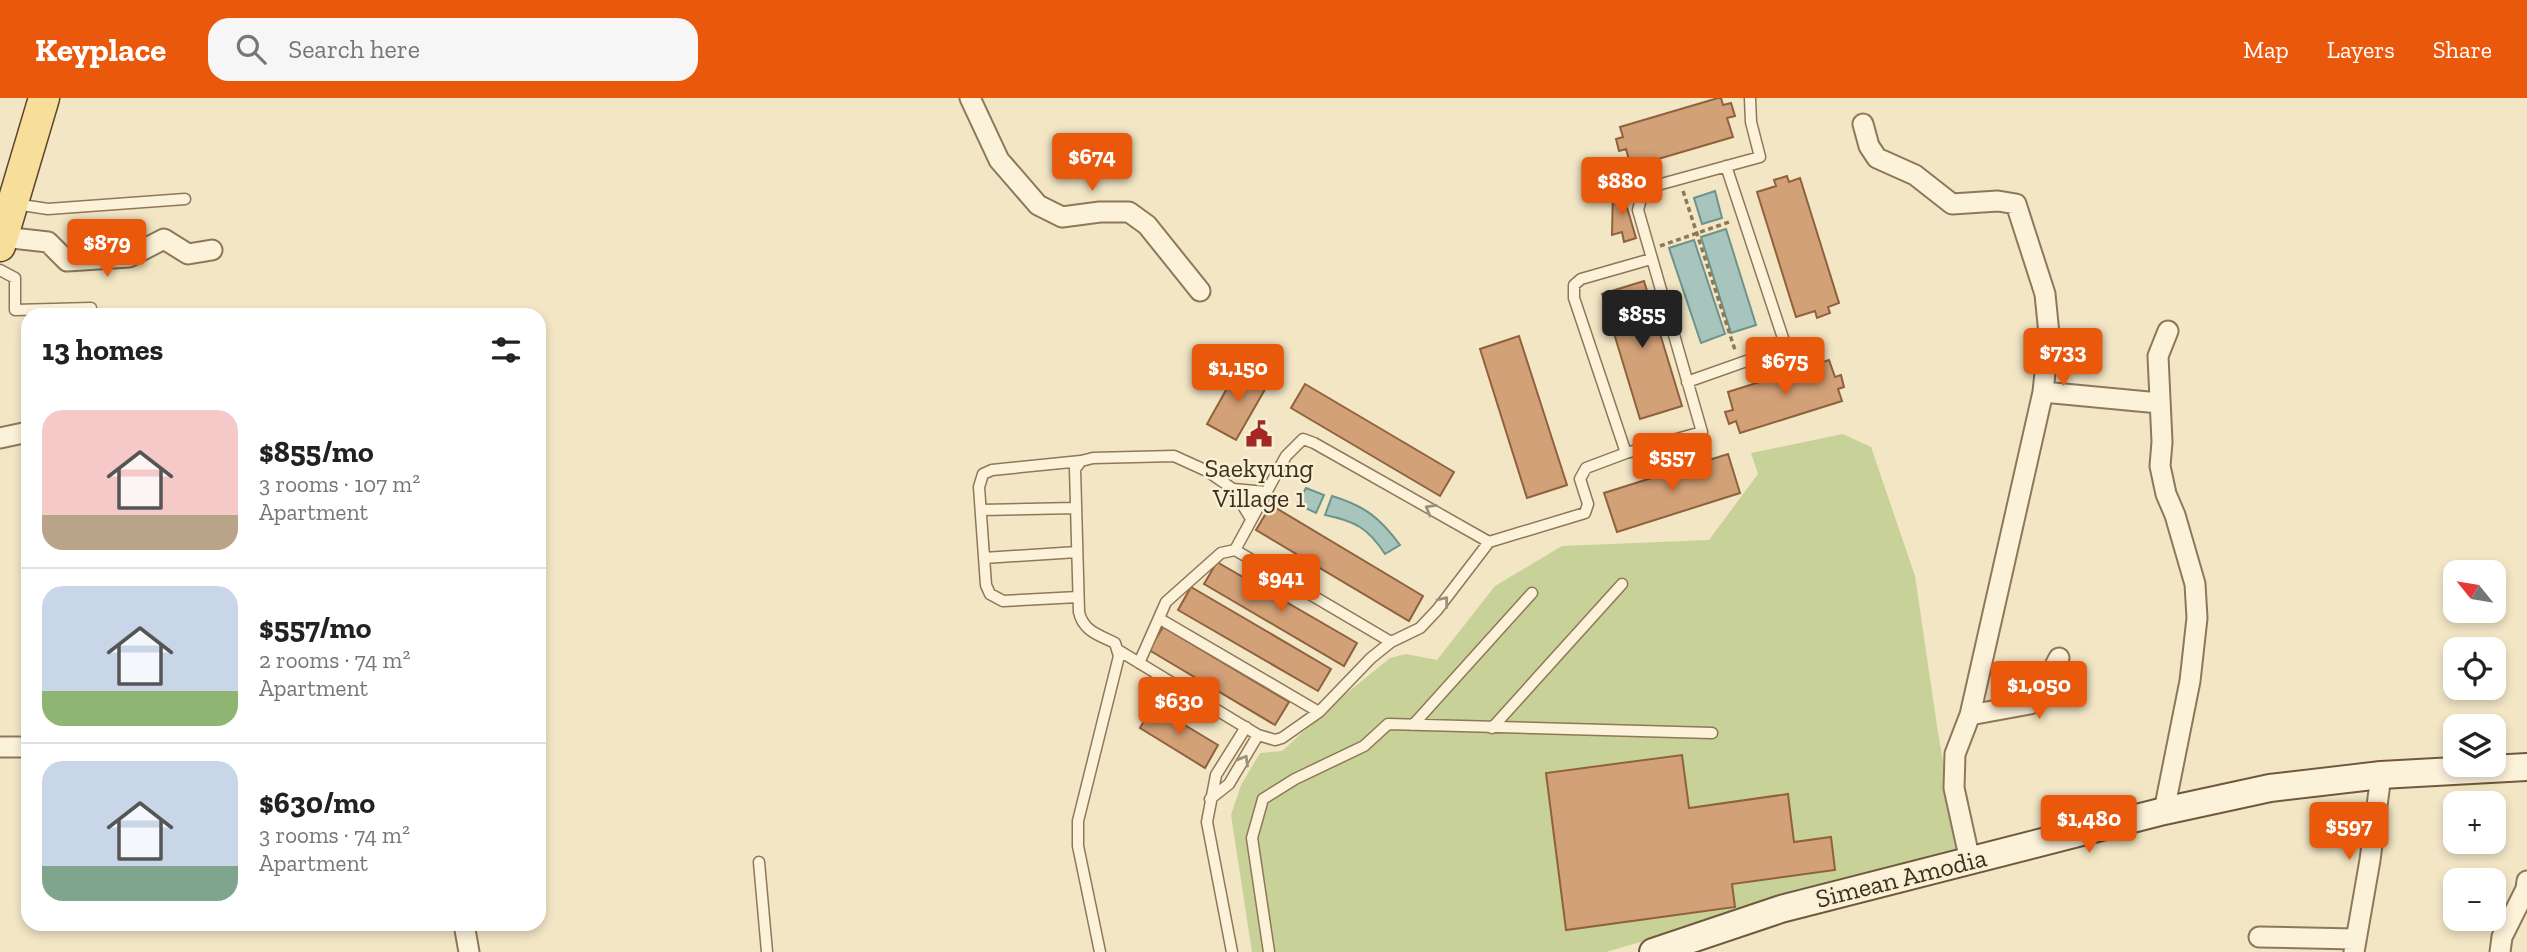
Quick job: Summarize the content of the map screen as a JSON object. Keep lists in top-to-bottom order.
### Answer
{
  "streets": {
    "street": ["Simean Amodia"]
  },
  "places": {
    "public building": ["Saekyung Village 1"]
  },
  "north": "top left",
  "page": {
    "header": "Keyplace",
    "search": "Search here",
    "nav": ["Map", "Layers", "Share"],
    "price": [
      "$674",
      "$880",
      "$879",
      "$855",
      "$733",
      "$675",
      "$1,150",
      "$557",
      "$941",
      "$1,050",
      "$630",
      "$1,480",
      "$597"
    ],
    "heading": "13 homes",
    "list": [
      {
        "name": "$855/mo",
        "note": "3 rooms · 107 m² · Apartment"
      },
      {
        "name": "$557/mo",
        "note": "2 rooms · 74 m² · Apartment"
      },
      {
        "name": "$630/mo",
        "note": "3 rooms · 74 m² · Apartment"
      }
    ],
    "map_buttons": ["+", "−"]
  }
}
